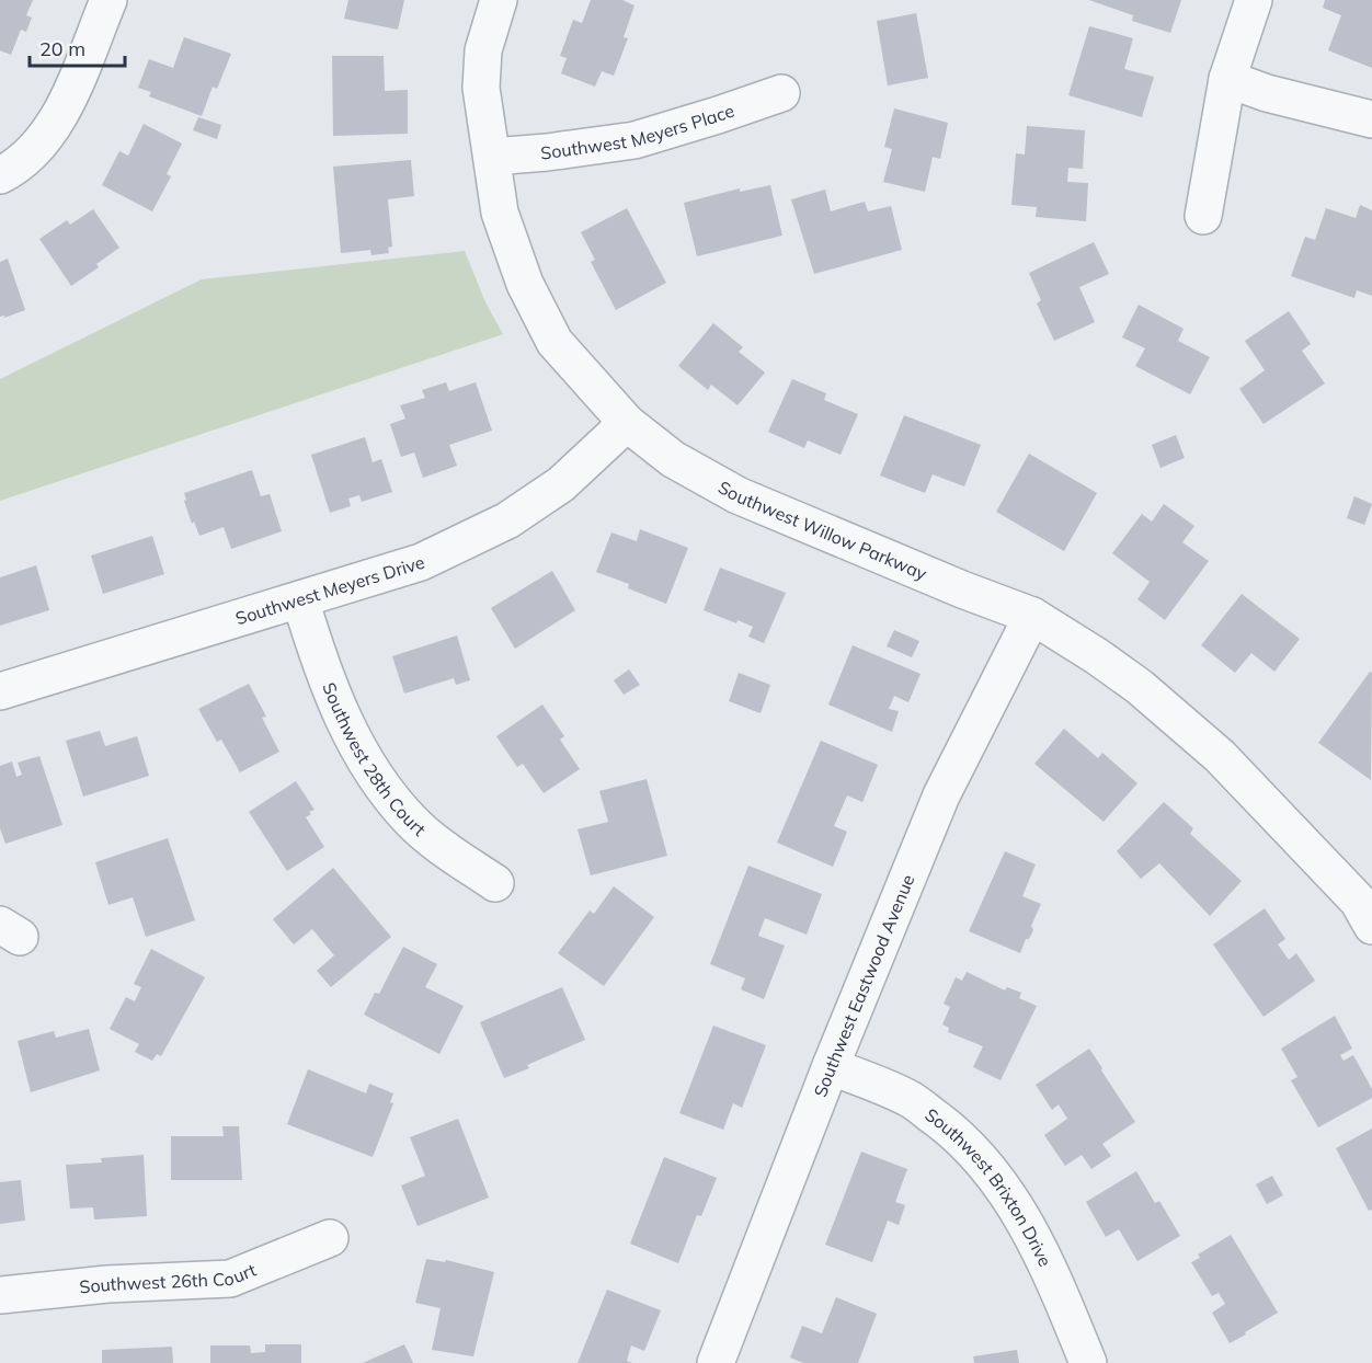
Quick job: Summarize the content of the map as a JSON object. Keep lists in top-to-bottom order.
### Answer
{
  "streets": {
    "street": [
      "Southwest Meyers Place",
      "Southwest Willow Parkway",
      "Southwest Meyers Drive",
      "Southwest 28th Court",
      "Southwest Eastwood Avenue",
      "Southwest Brixton Drive",
      "Southwest 26th Court"
    ]
  },
  "crossings": [
    ["Southwest Meyers Place", "Southwest Willow Parkway"],
    ["Southwest Willow Parkway", "Southwest Meyers Drive"],
    ["Southwest Willow Parkway", "Southwest Eastwood Avenue"],
    ["Southwest Meyers Drive", "Southwest 28th Court"],
    ["Southwest Eastwood Avenue", "Southwest Brixton Drive"]
  ],
  "scale_bar": "20 m"
}
